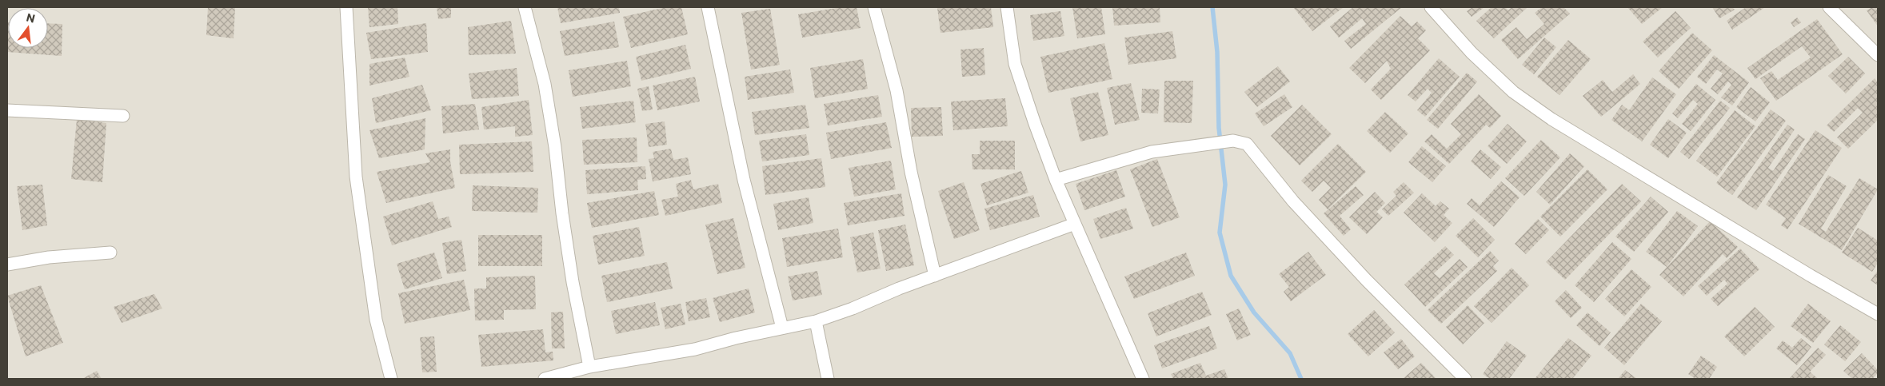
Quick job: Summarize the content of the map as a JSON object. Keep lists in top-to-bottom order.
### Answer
{
  "north": "top"
}
